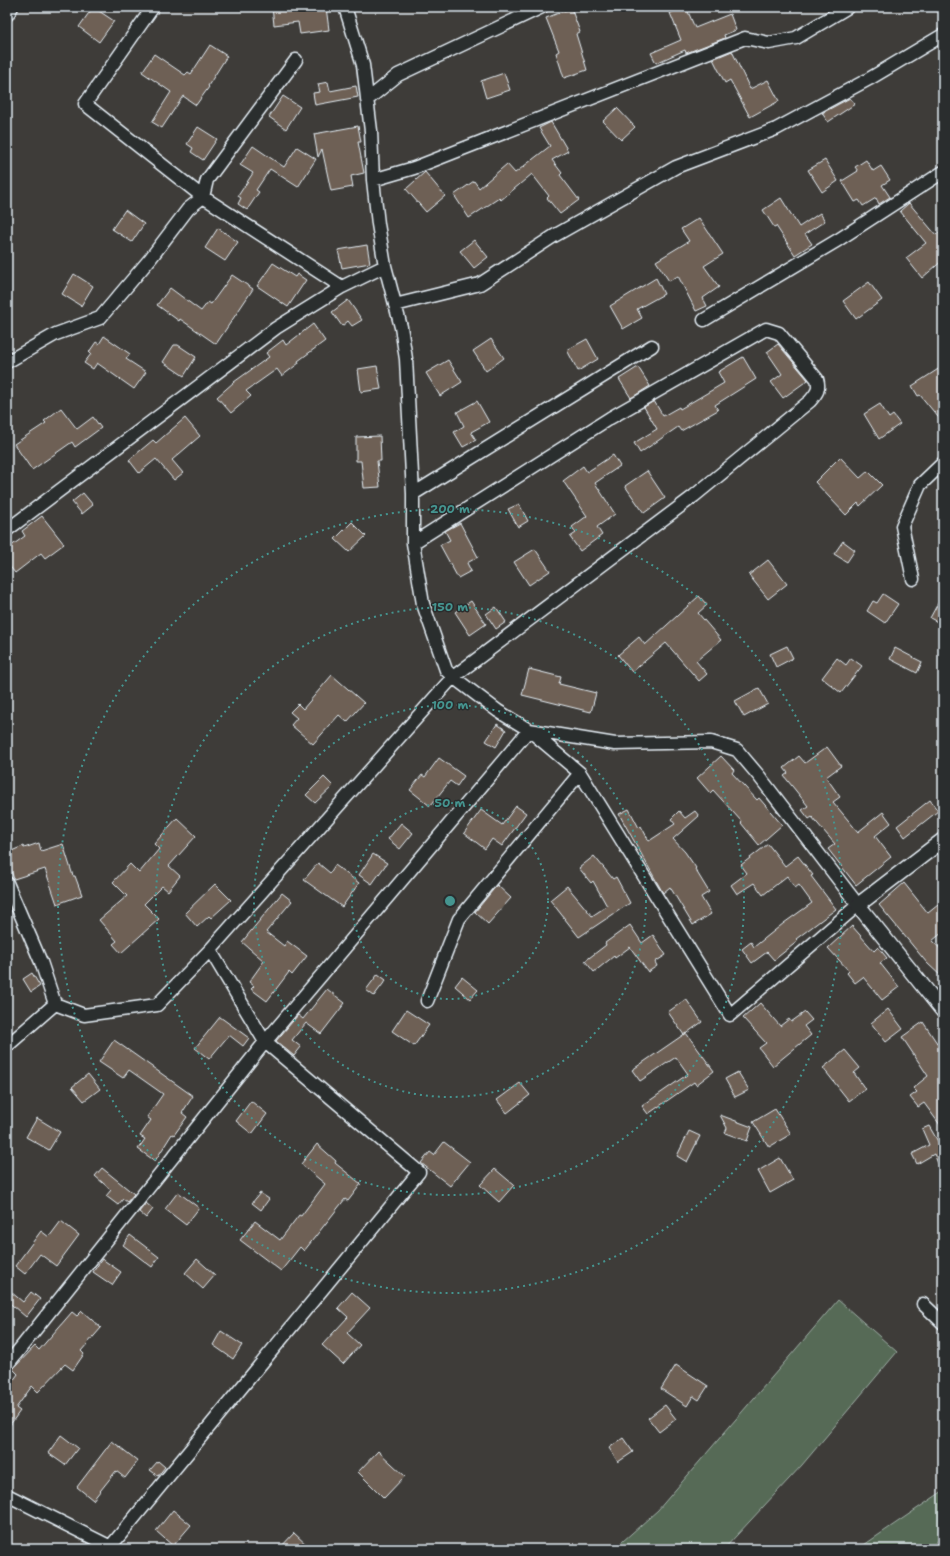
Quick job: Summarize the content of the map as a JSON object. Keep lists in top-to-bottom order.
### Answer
{
  "rings": [
    "200 m",
    "150 m",
    "100 m",
    "50 m"
  ]
}
